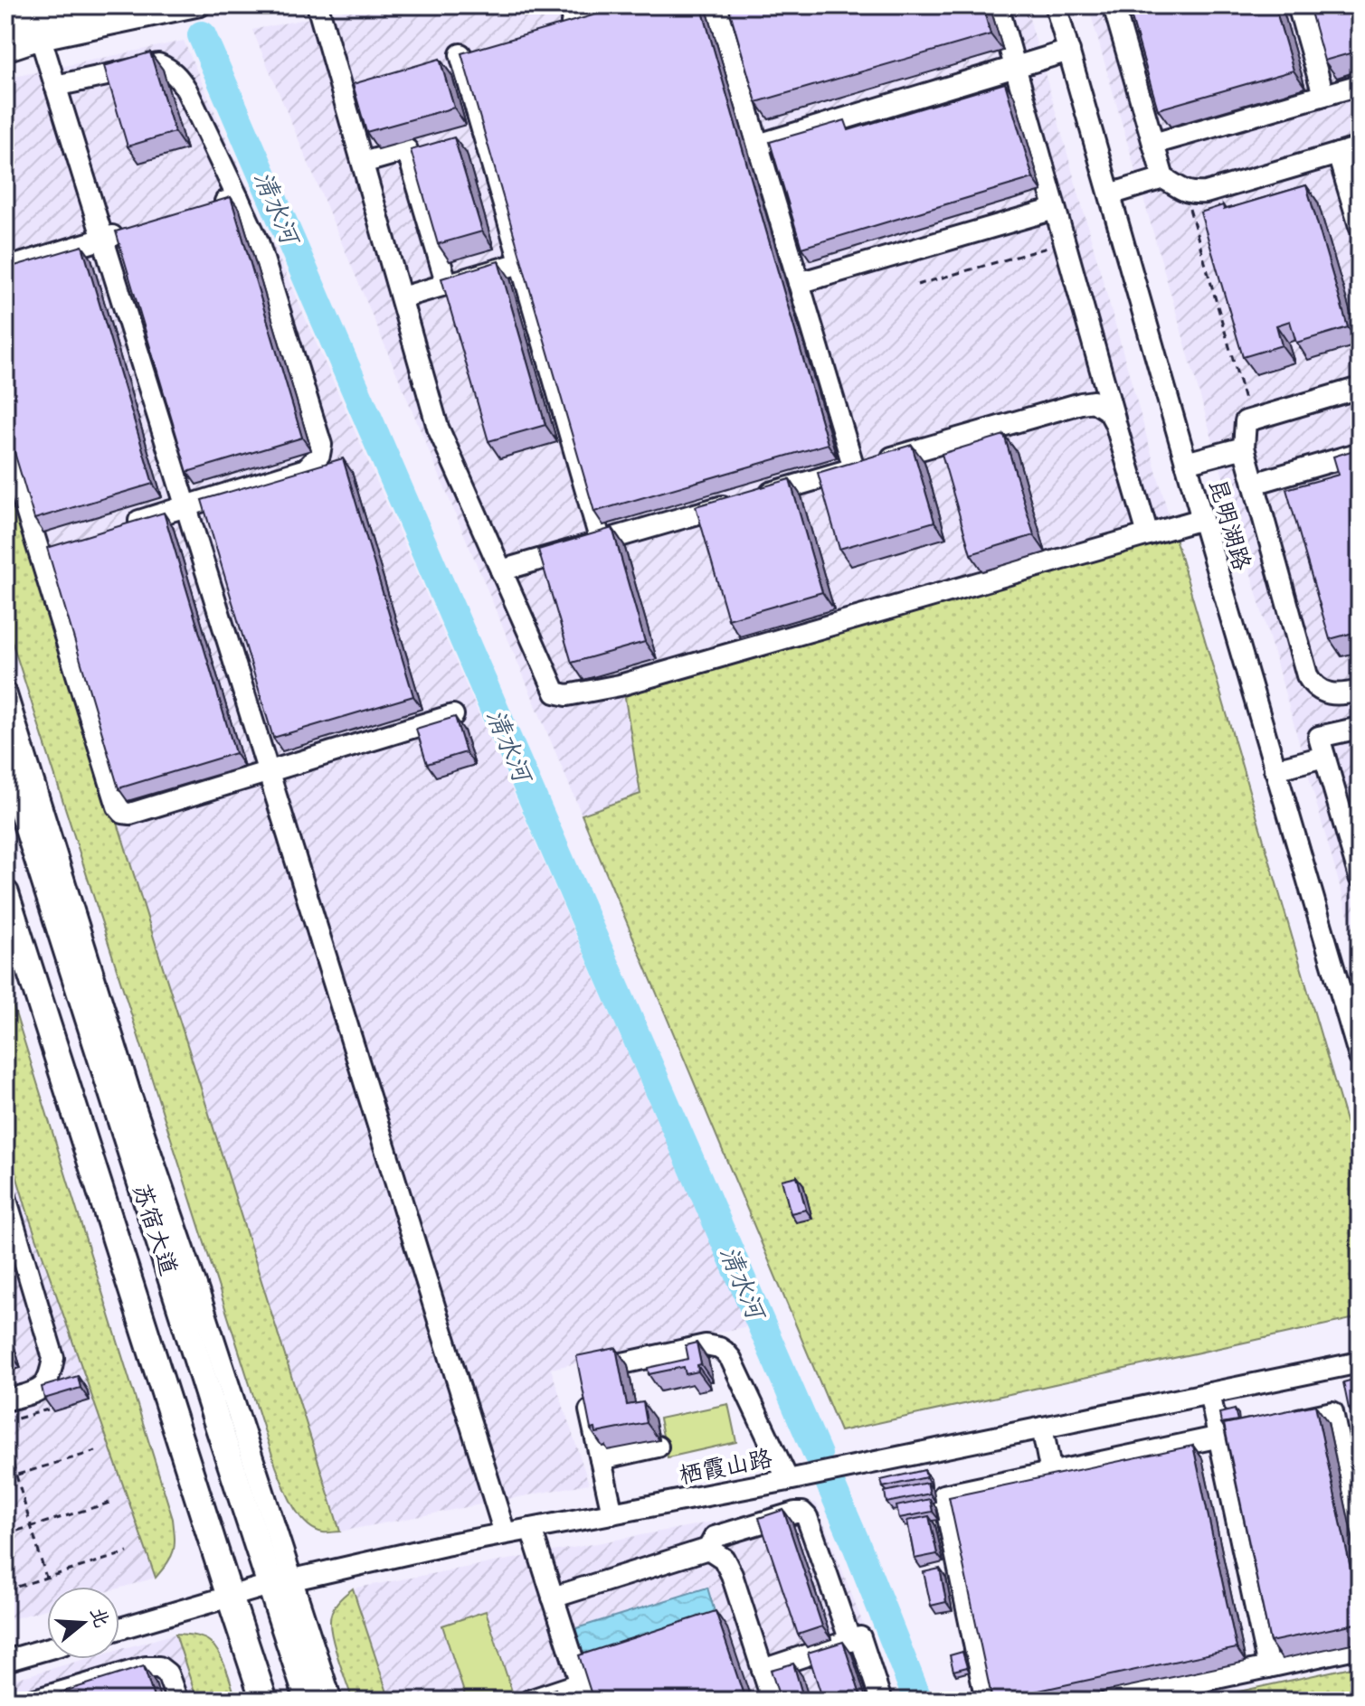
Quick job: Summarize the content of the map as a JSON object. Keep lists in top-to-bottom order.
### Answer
{
  "streets": {
    "main road": ["苏宿大道"],
    "street": ["昆明湖路", "栖霞山路"]
  },
  "crossings": [
    ["苏宿大道", "栖霞山路"]
  ],
  "water": ["清水河"],
  "north": "right"
}
